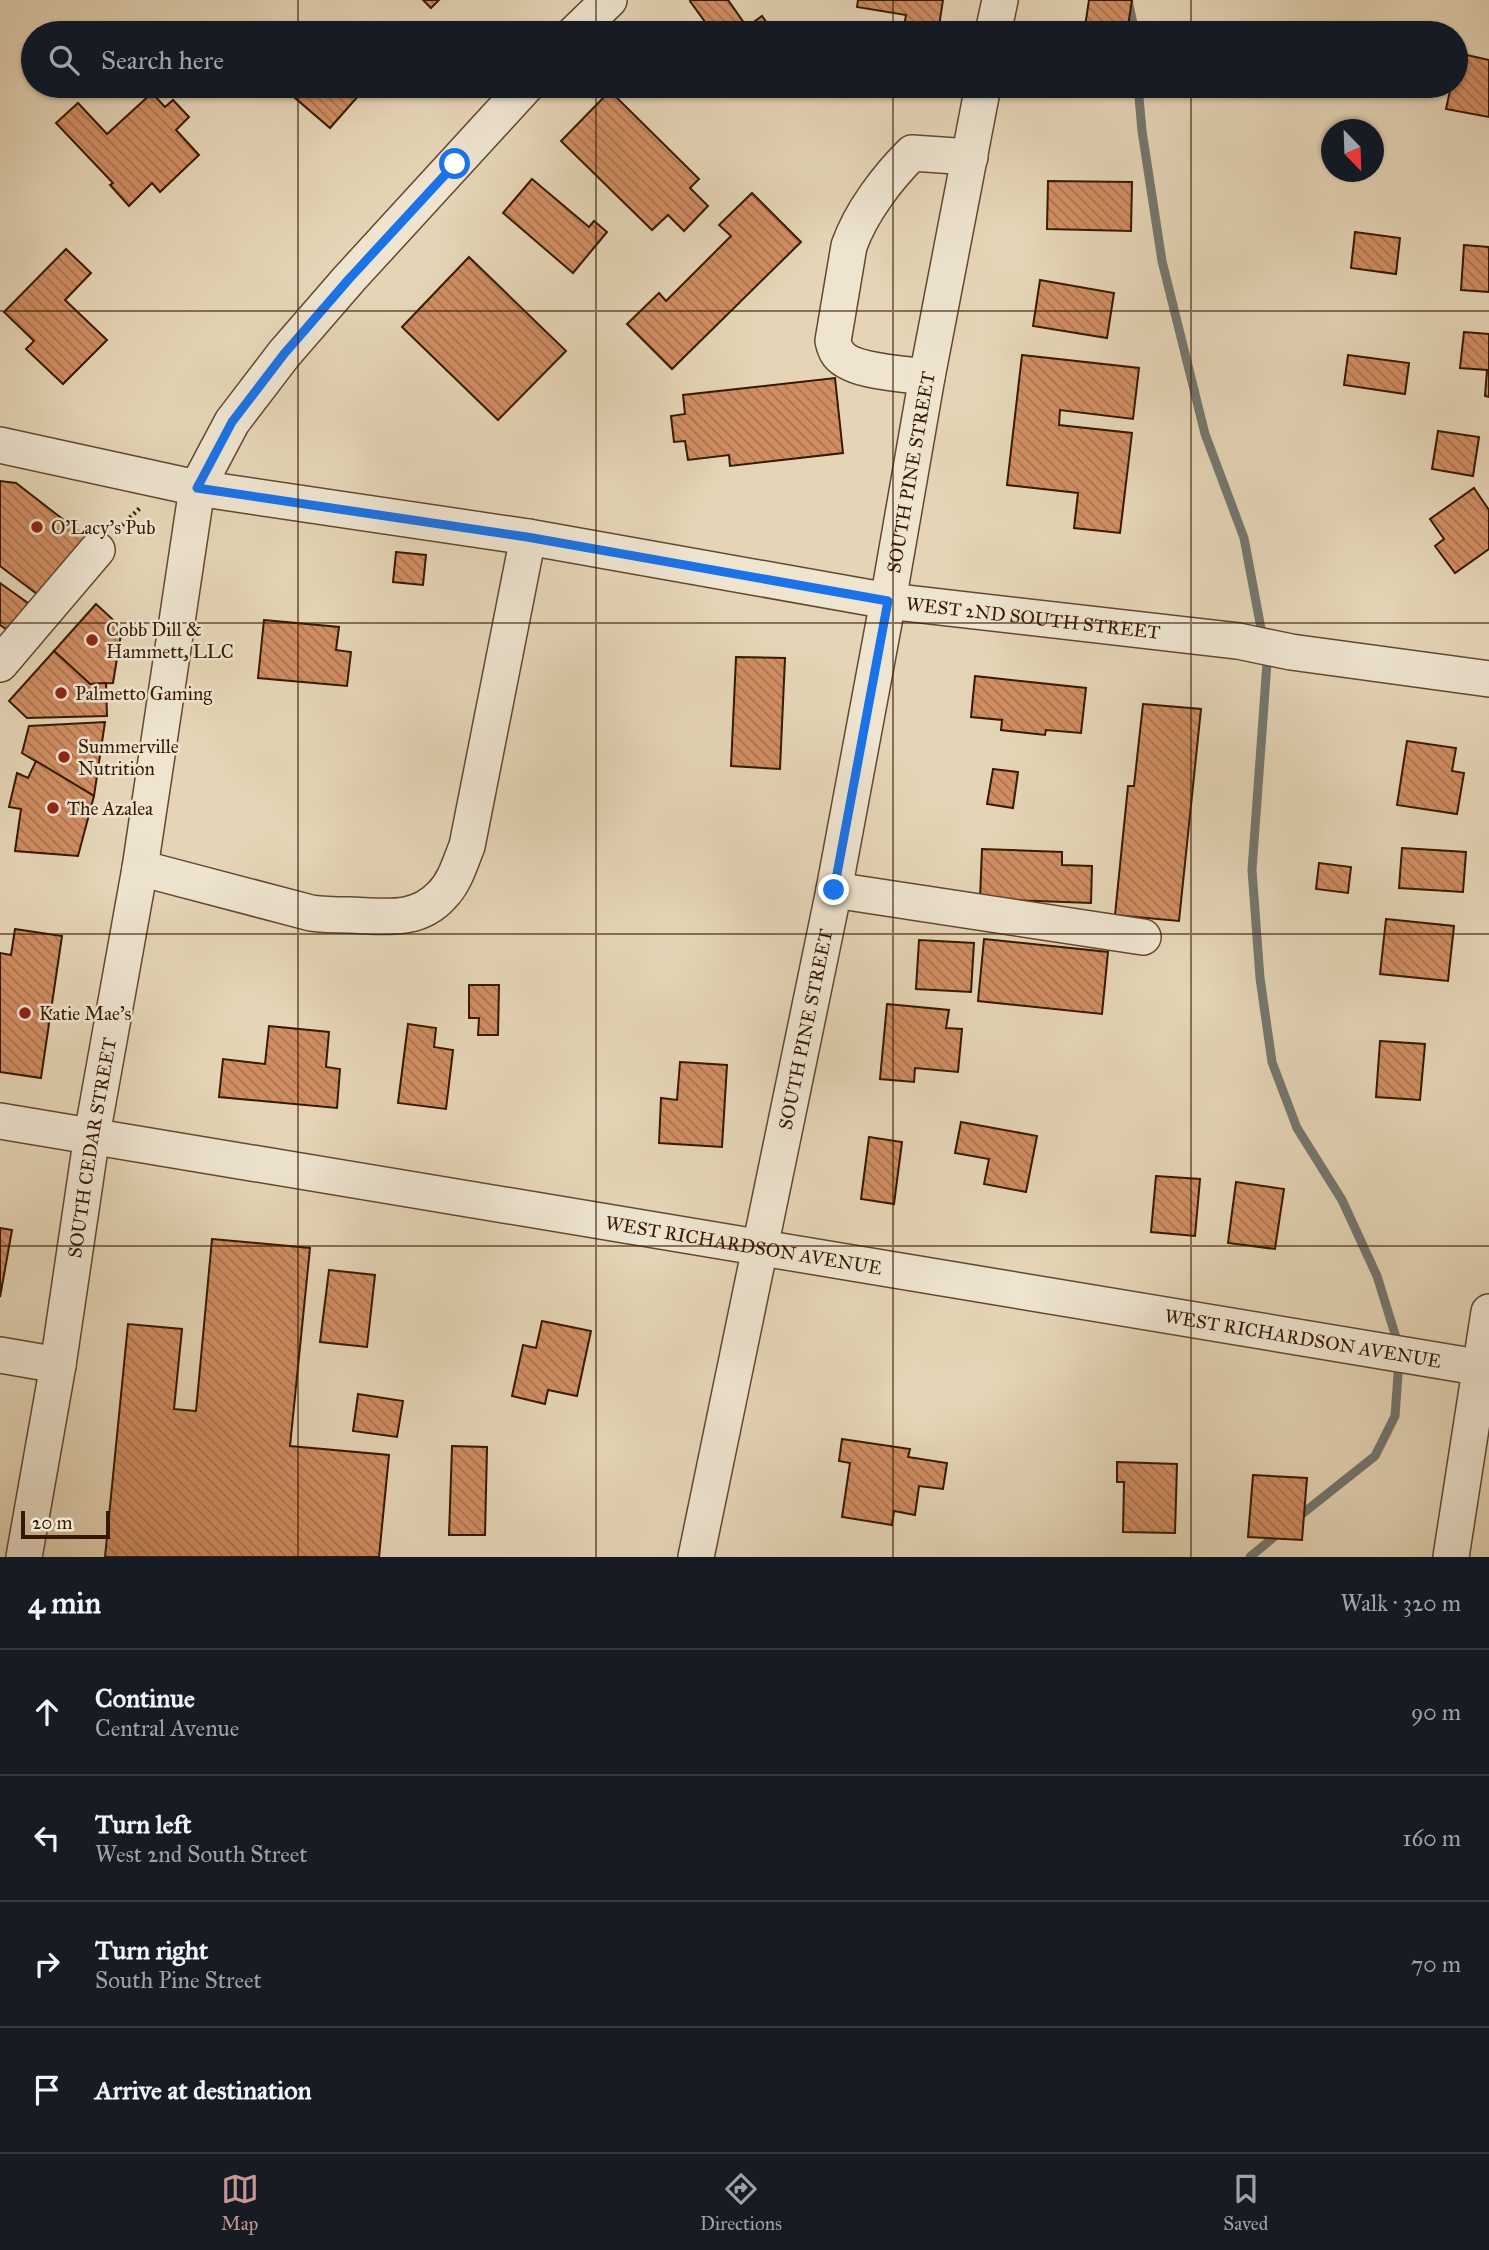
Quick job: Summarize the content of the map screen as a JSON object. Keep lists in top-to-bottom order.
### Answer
{
  "streets": {
    "street": [
      "SOUTH PINE STREET",
      "WEST 2ND SOUTH STREET",
      "SOUTH CEDAR STREET",
      "WEST RICHARDSON AVENUE"
    ]
  },
  "crossings": [
    ["SOUTH PINE STREET", "WEST 2ND SOUTH STREET"],
    ["SOUTH PINE STREET", "WEST RICHARDSON AVENUE"],
    ["WEST 2ND SOUTH STREET", "SOUTH CEDAR STREET"],
    ["SOUTH CEDAR STREET", "WEST RICHARDSON AVENUE"]
  ],
  "places": [
    "O'Lacy's Pub",
    "Cobb Dill & Hammett, LLC",
    "Palmetto Gaming",
    "Summerville Nutrition",
    "The Azalea",
    "Katie Mae's"
  ],
  "scale_bar": "20 m",
  "north": "bottom right",
  "page": {
    "search": "Search here",
    "scale": "20 m",
    "heading": ["4 min", "Walk · 320 m"],
    "list": [
      ["Continue", "Central Avenue", "90 m"],
      ["Turn left", "West 2nd South Street", "160 m"],
      ["Turn right", "South Pine Street", "70 m"],
      "Arrive at destination"
    ],
    "nav": ["Map", "Directions", "Saved"]
  }
}
